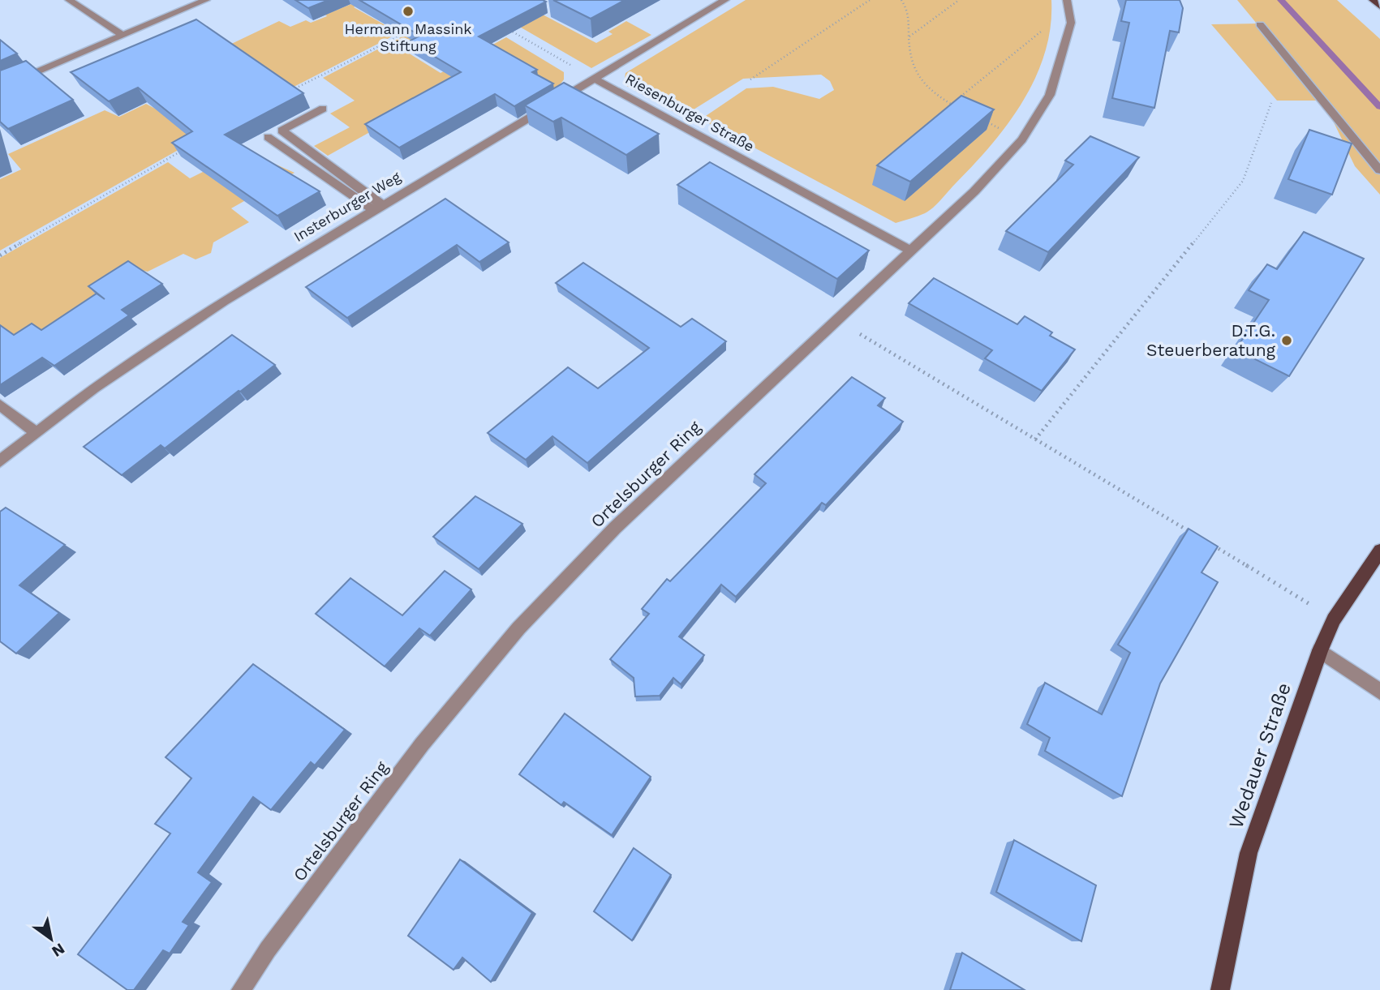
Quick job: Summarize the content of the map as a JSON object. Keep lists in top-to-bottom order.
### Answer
{
  "streets": {
    "main road": ["Wedauer Straße"],
    "street": ["Riesenburger Straße", "Insterburger Weg", "Ortelsburger Ring"]
  },
  "crossings": [
    ["Riesenburger Straße", "Insterburger Weg"],
    ["Riesenburger Straße", "Ortelsburger Ring"]
  ],
  "places": ["Hermann Massink Stiftung", "D.T.G. Steuerberatung"],
  "north": "bottom right"
}
